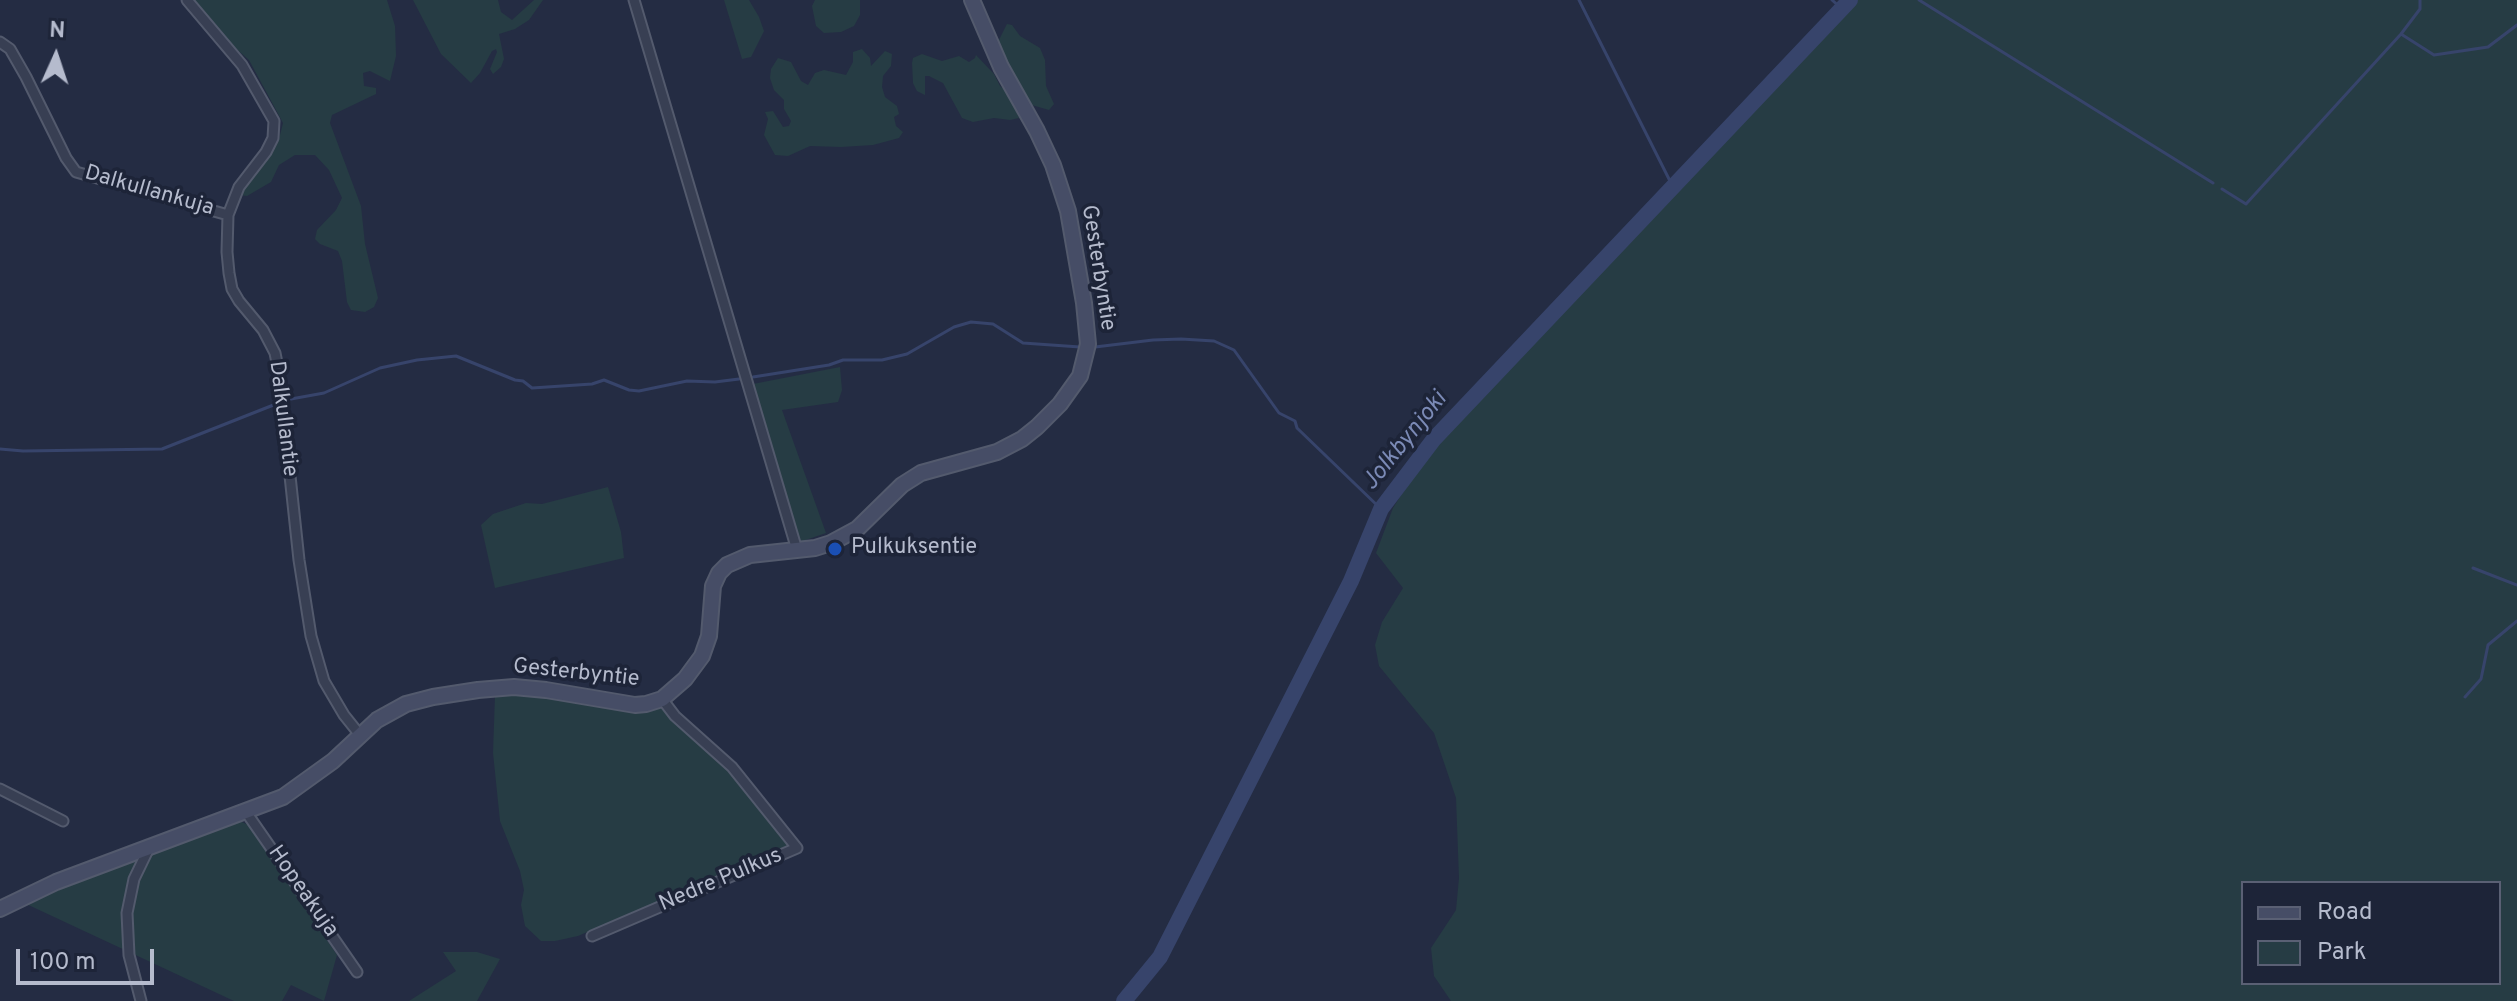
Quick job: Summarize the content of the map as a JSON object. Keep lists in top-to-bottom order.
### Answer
{
  "streets": {
    "street": [
      "Dalkullankuja",
      "Gesterbyntie",
      "Dalkullantie",
      "Nedre Pulkus",
      "Hopeakuja"
    ]
  },
  "crossings": [
    ["Dalkullankuja", "Dalkullantie"],
    ["Gesterbyntie", "Dalkullantie"],
    ["Gesterbyntie", "Nedre Pulkus"],
    ["Gesterbyntie", "Hopeakuja"]
  ],
  "water": ["Jolkbynjoki"],
  "places": ["Pulkuksentie"],
  "legend": ["Road", "Park"],
  "scale_bar": "100 m",
  "north": "top"
}
